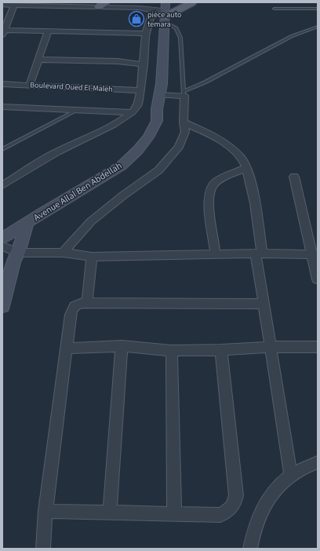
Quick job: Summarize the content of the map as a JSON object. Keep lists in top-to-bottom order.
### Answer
{
  "streets": {
    "street": ["Boulevard Oued El-Maleh", "Avenue Allal Ben Abdellah"]
  },
  "places": {
    "shop": ["pièce auto temara"]
  }
}
